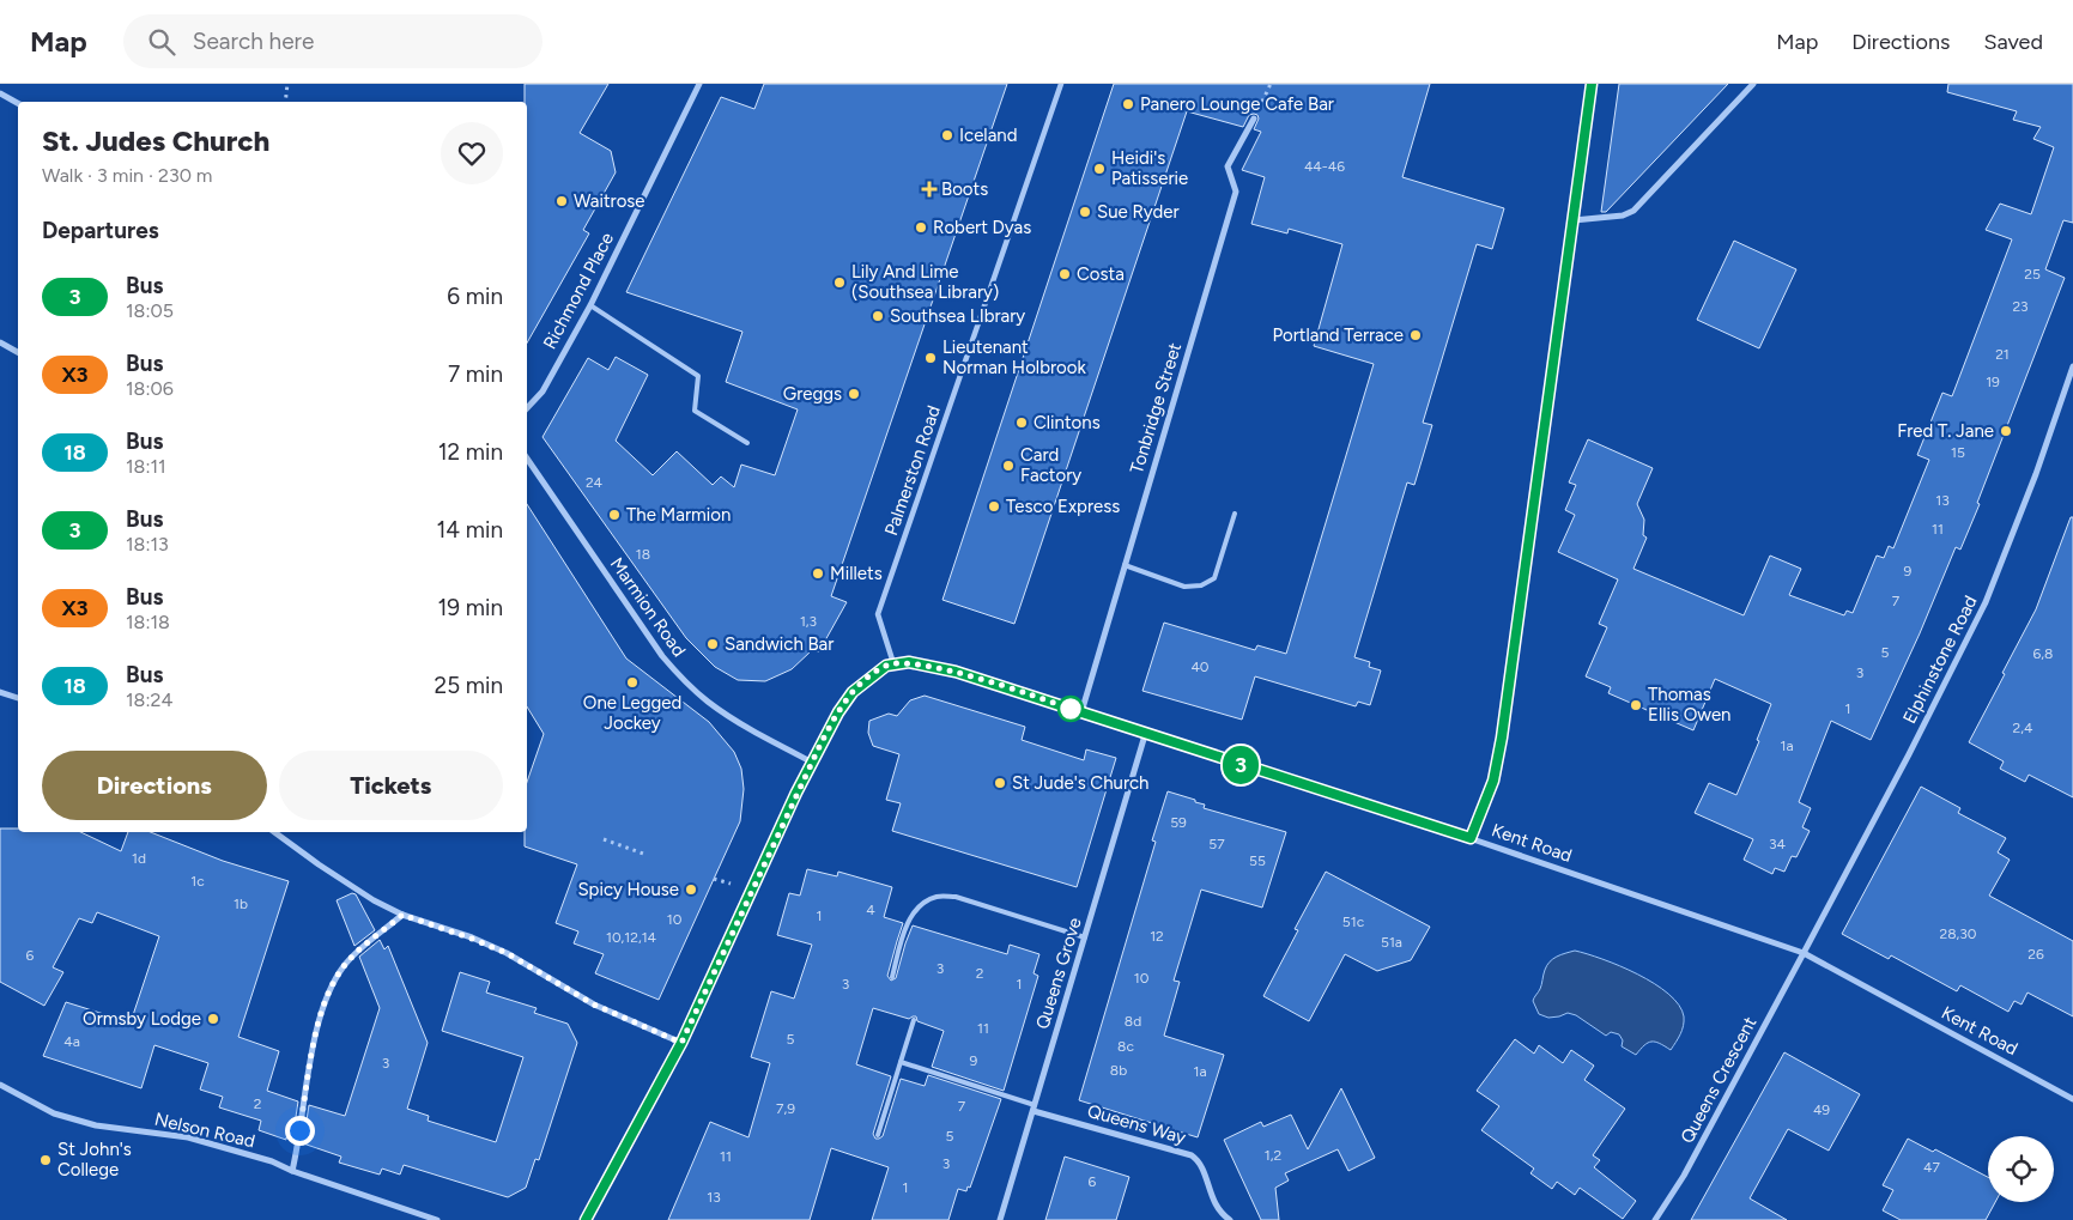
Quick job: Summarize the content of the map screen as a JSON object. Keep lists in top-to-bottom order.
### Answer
{
  "streets": {
    "street": [
      "Richmond Place",
      "Tonbridge Street",
      "Palmerston Road",
      "Marmion Road",
      "Elphinstone Road",
      "Kent Road",
      "Queens Grove",
      "Queens Crescent",
      "Queens Way",
      "Nelson Road"
    ]
  },
  "crossings": [
    ["Tonbridge Street", "Kent Road"],
    ["Palmerston Road", "Kent Road"],
    ["Marmion Road", "Kent Road"],
    ["Elphinstone Road", "Kent Road"],
    ["Elphinstone Road", "Queens Crescent"],
    ["Kent Road", "Queens Grove"],
    ["Kent Road", "Queens Crescent"],
    ["Queens Grove", "Queens Way"]
  ],
  "places": {
    "other": [
      "Panero Lounge Cafe Bar",
      "Iceland",
      "Heidi's Patisserie",
      "Waitrose",
      "Sue Ryder",
      "Robert Dyas",
      "Costa",
      "Lily And Lime (Southsea Library)",
      "Southsea LIbrary",
      "Portland Terrace",
      "Lieutenant Norman Holbrook",
      "Greggs",
      "Clintons",
      "Fred T. Jane",
      "Card Factory",
      "Tesco Express",
      "The Marmion",
      "Millets",
      "Sandwich Bar",
      "One Legged Jockey",
      "Thomas Ellis Owen",
      "St Jude's Church",
      "Spicy House",
      "Ormsby Lodge",
      "St John's College"
    ],
    "health": ["Boots"]
  },
  "lines": ["bus line 3"],
  "house_numbers": [
    "44-46",
    "25",
    "23",
    "21",
    "19",
    "15",
    "24",
    "13",
    "11",
    "18",
    "9",
    "7",
    "1,3",
    "5",
    "6,8",
    "40",
    "3",
    "1",
    "2,4",
    "1a",
    "59",
    "57",
    "34",
    "1d",
    "55",
    "1c",
    "1b",
    "4",
    "1",
    "10",
    "51c",
    "28,30",
    "12",
    "10,12,14",
    "51a",
    "26",
    "6",
    "3",
    "2",
    "10",
    "3",
    "1",
    "8d",
    "11",
    "5",
    "4a",
    "8c",
    "9",
    "3",
    "8b",
    "1a",
    "2",
    "7",
    "7,9",
    "49",
    "5",
    "1,2",
    "11",
    "3",
    "47",
    "6",
    "1",
    "13"
  ],
  "page": {
    "header": "Map",
    "search": "Search here",
    "nav": ["Map", "Directions", "Saved"],
    "on_map": "3",
    "heading": [
      ["St. Judes Church", "Walk · 3 min · 230 m"],
      "Departures"
    ],
    "list": [
      {
        "mark": "3",
        "name": "Bus",
        "note": "18:05",
        "value": "6 min"
      },
      {
        "mark": "X3",
        "name": "Bus",
        "note": "18:06",
        "value": "7 min"
      },
      {
        "mark": "18",
        "name": "Bus",
        "note": "18:11",
        "value": "12 min"
      },
      {
        "mark": "3",
        "name": "Bus",
        "note": "18:13",
        "value": "14 min"
      },
      {
        "mark": "X3",
        "name": "Bus",
        "note": "18:18",
        "value": "19 min"
      },
      {
        "mark": "18",
        "name": "Bus",
        "note": "18:24",
        "value": "25 min"
      }
    ],
    "buttons": ["Directions", "Tickets"]
  }
}
